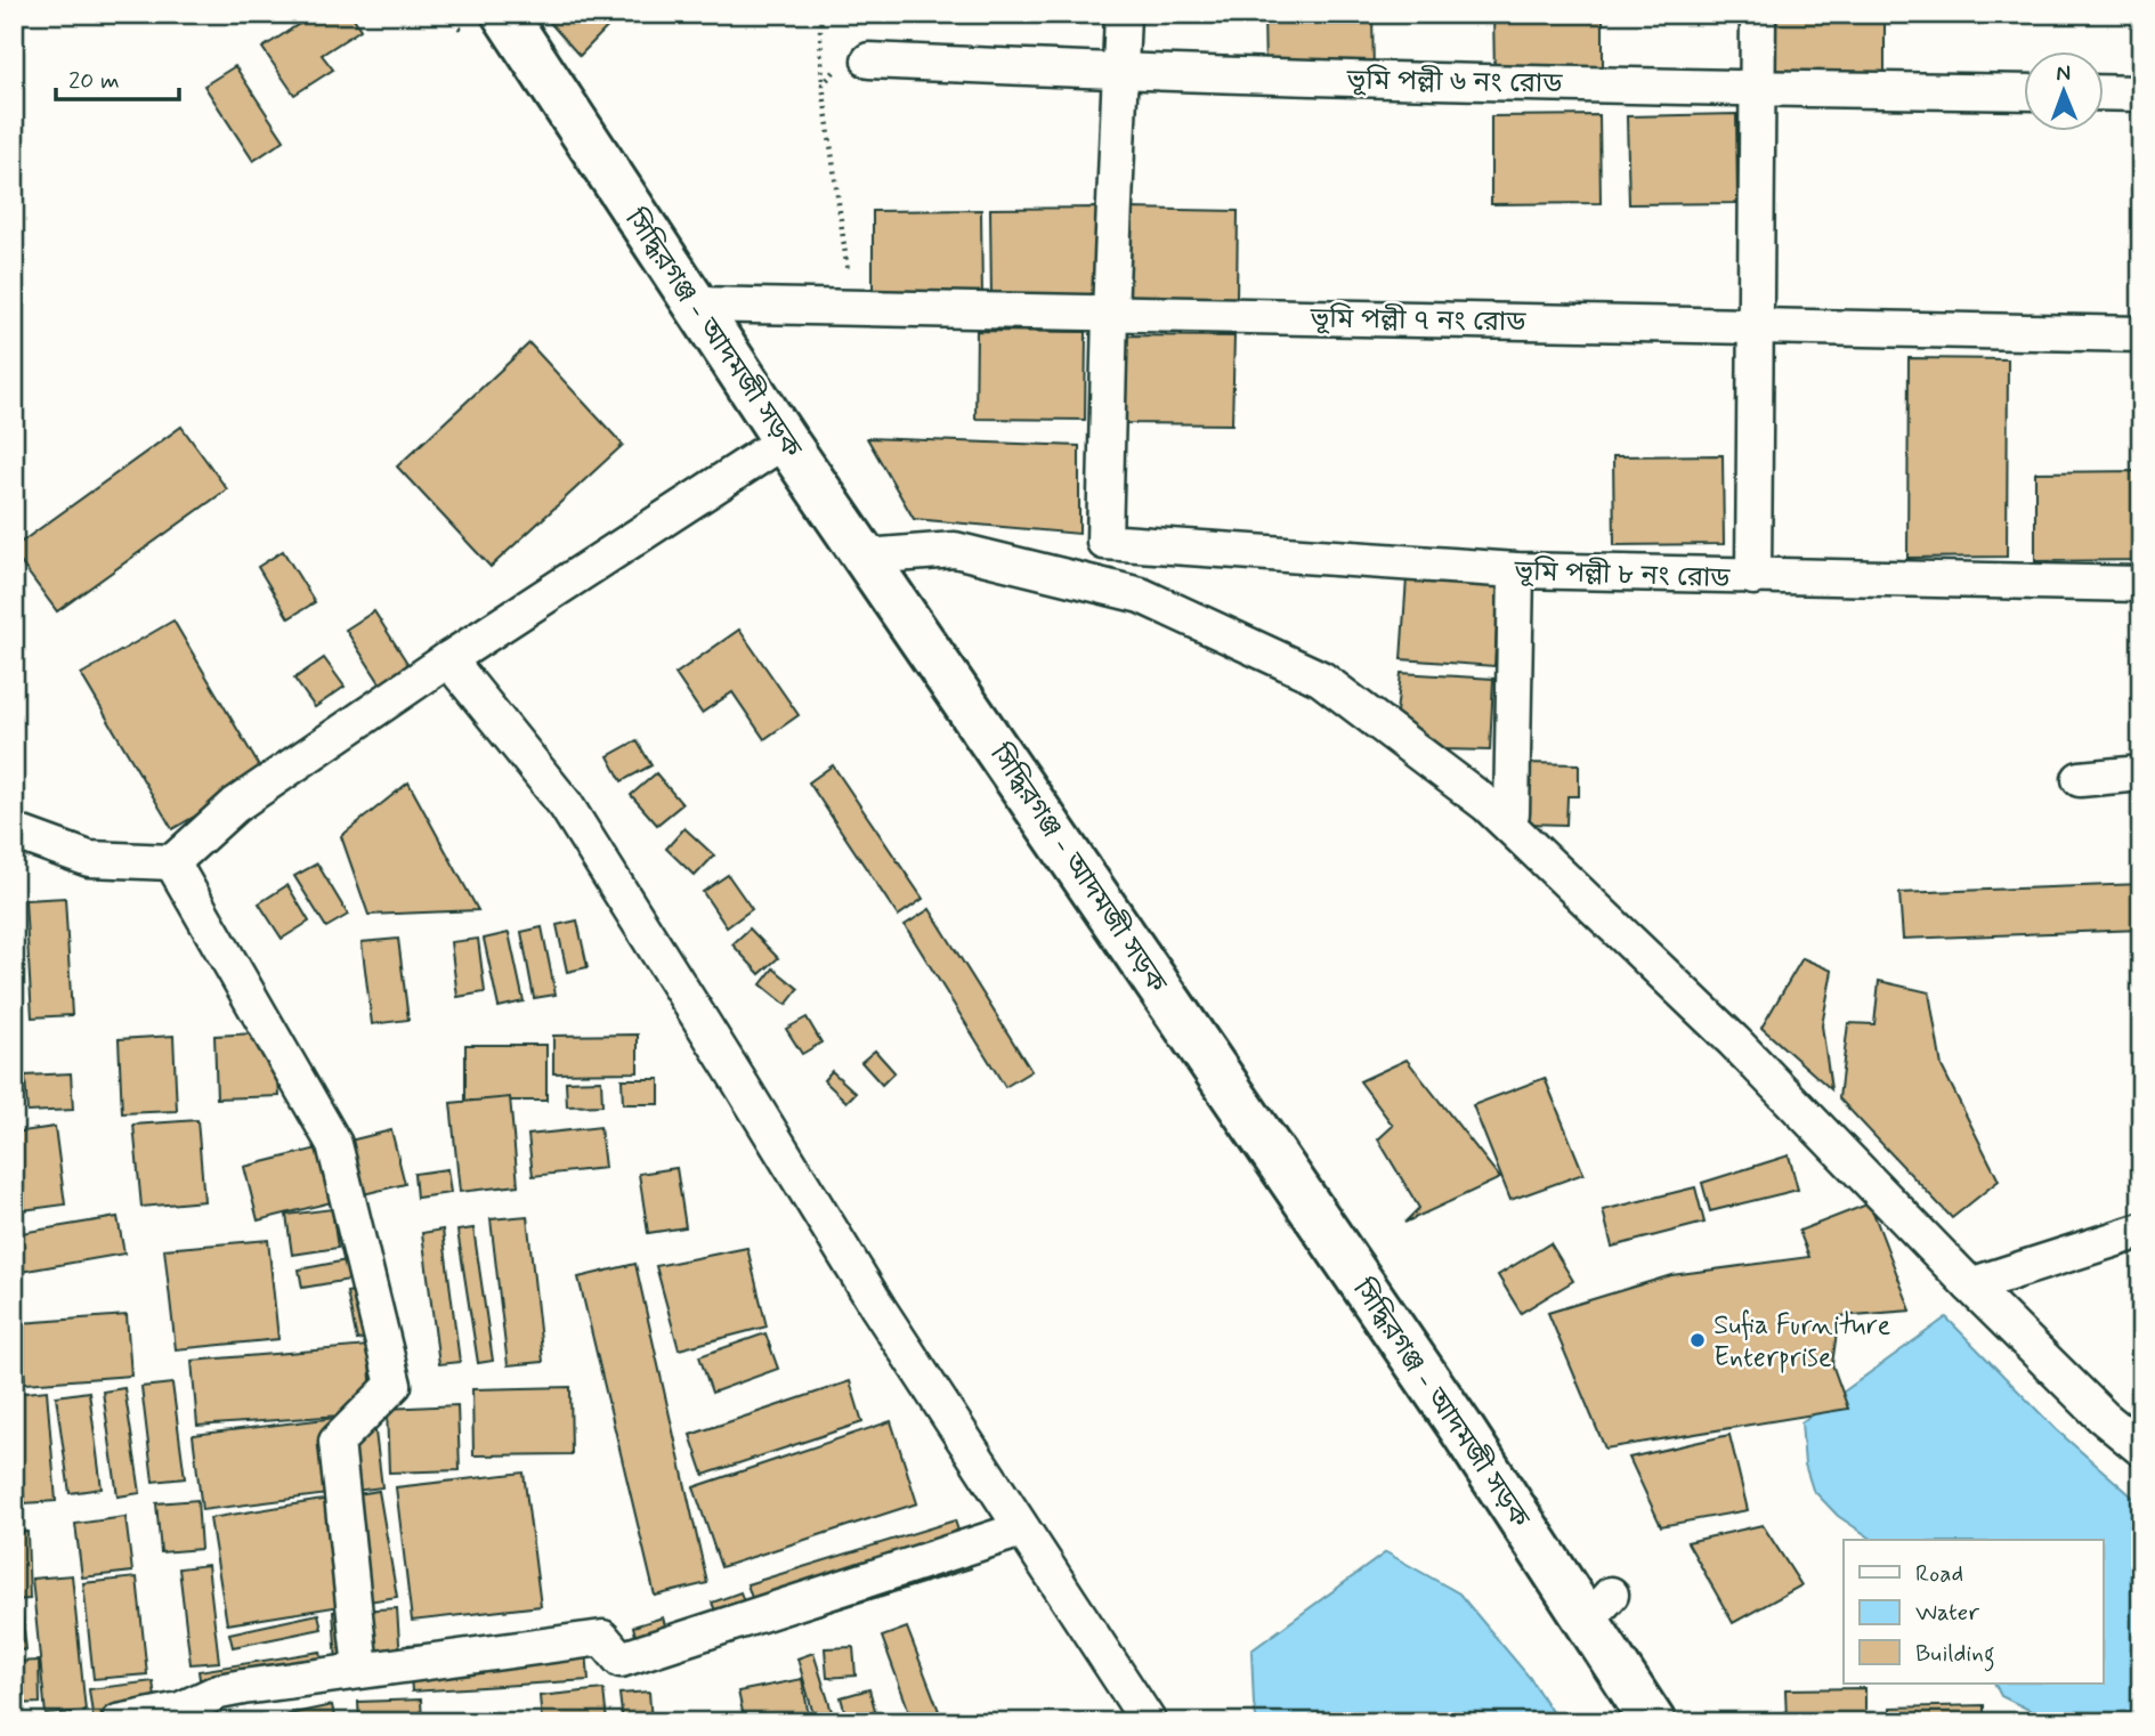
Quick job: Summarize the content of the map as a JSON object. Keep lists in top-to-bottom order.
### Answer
{
  "streets": {
    "main road": ["সিদ্ধিরগঞ্জ - আদমজী সড়ক"],
    "street": ["ভূমি পল্লী ৬ নং রোড", "ভূমি পল্লী ৭ নং রোড", "ভূমি পল্লী ৮ নং রোড"]
  },
  "crossings": [
    ["ভূমি পল্লী ৭ নং রোড", "সিদ্ধিরগঞ্জ - আদমজী সড়ক"],
    ["ভূমি পল্লী ৭ নং রোড", "ভূমি পল্লী ৮ নং রোড"]
  ],
  "places": ["Sufia Furniture Enterprise"],
  "legend": ["Road", "Water", "Building"],
  "scale_bar": "20 m",
  "north": "top"
}
